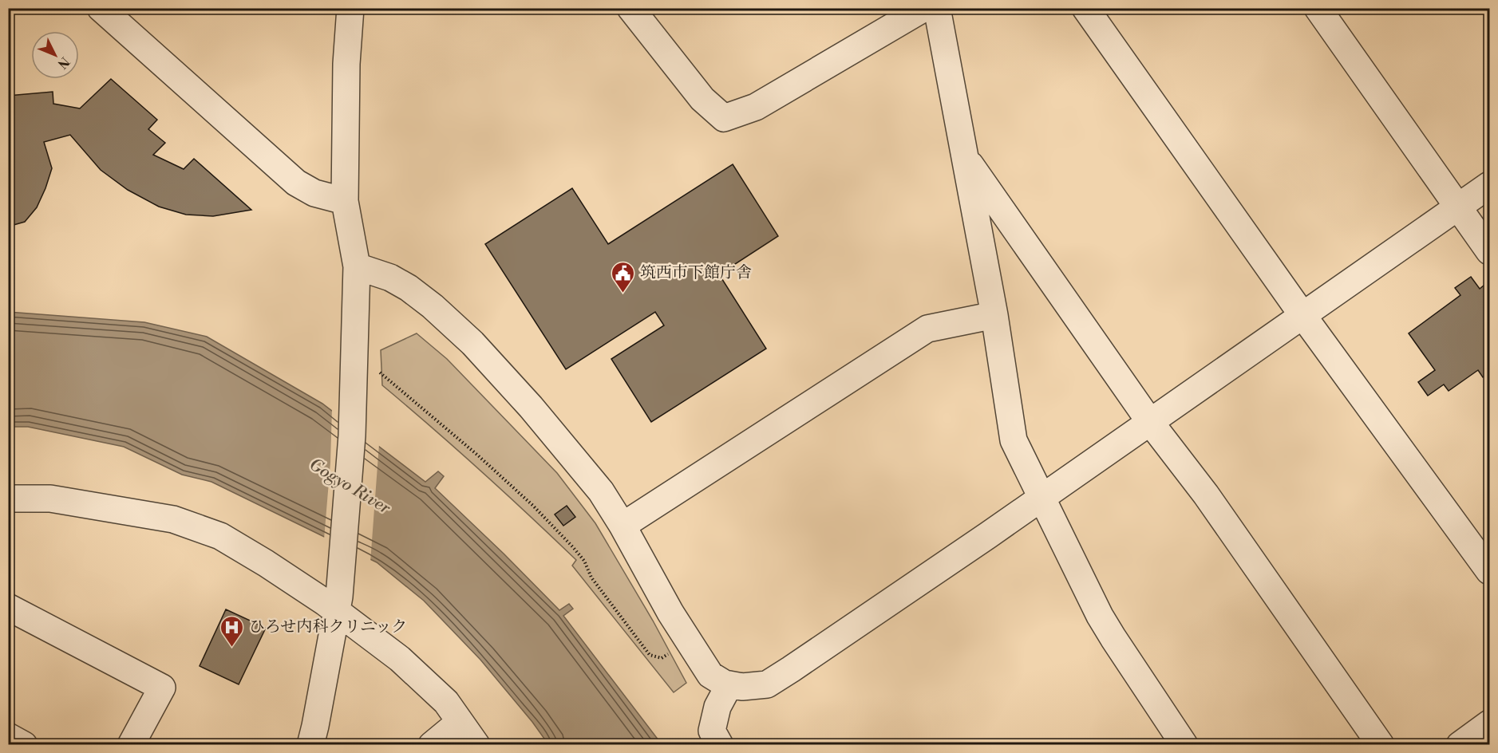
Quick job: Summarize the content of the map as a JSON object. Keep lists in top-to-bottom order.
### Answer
{
  "water": ["Gogyo River"],
  "places": {
    "public building": ["筑西市下館庁舎"],
    "hospital": ["ひろせ内科クリニック"]
  },
  "north": "bottom right"
}
